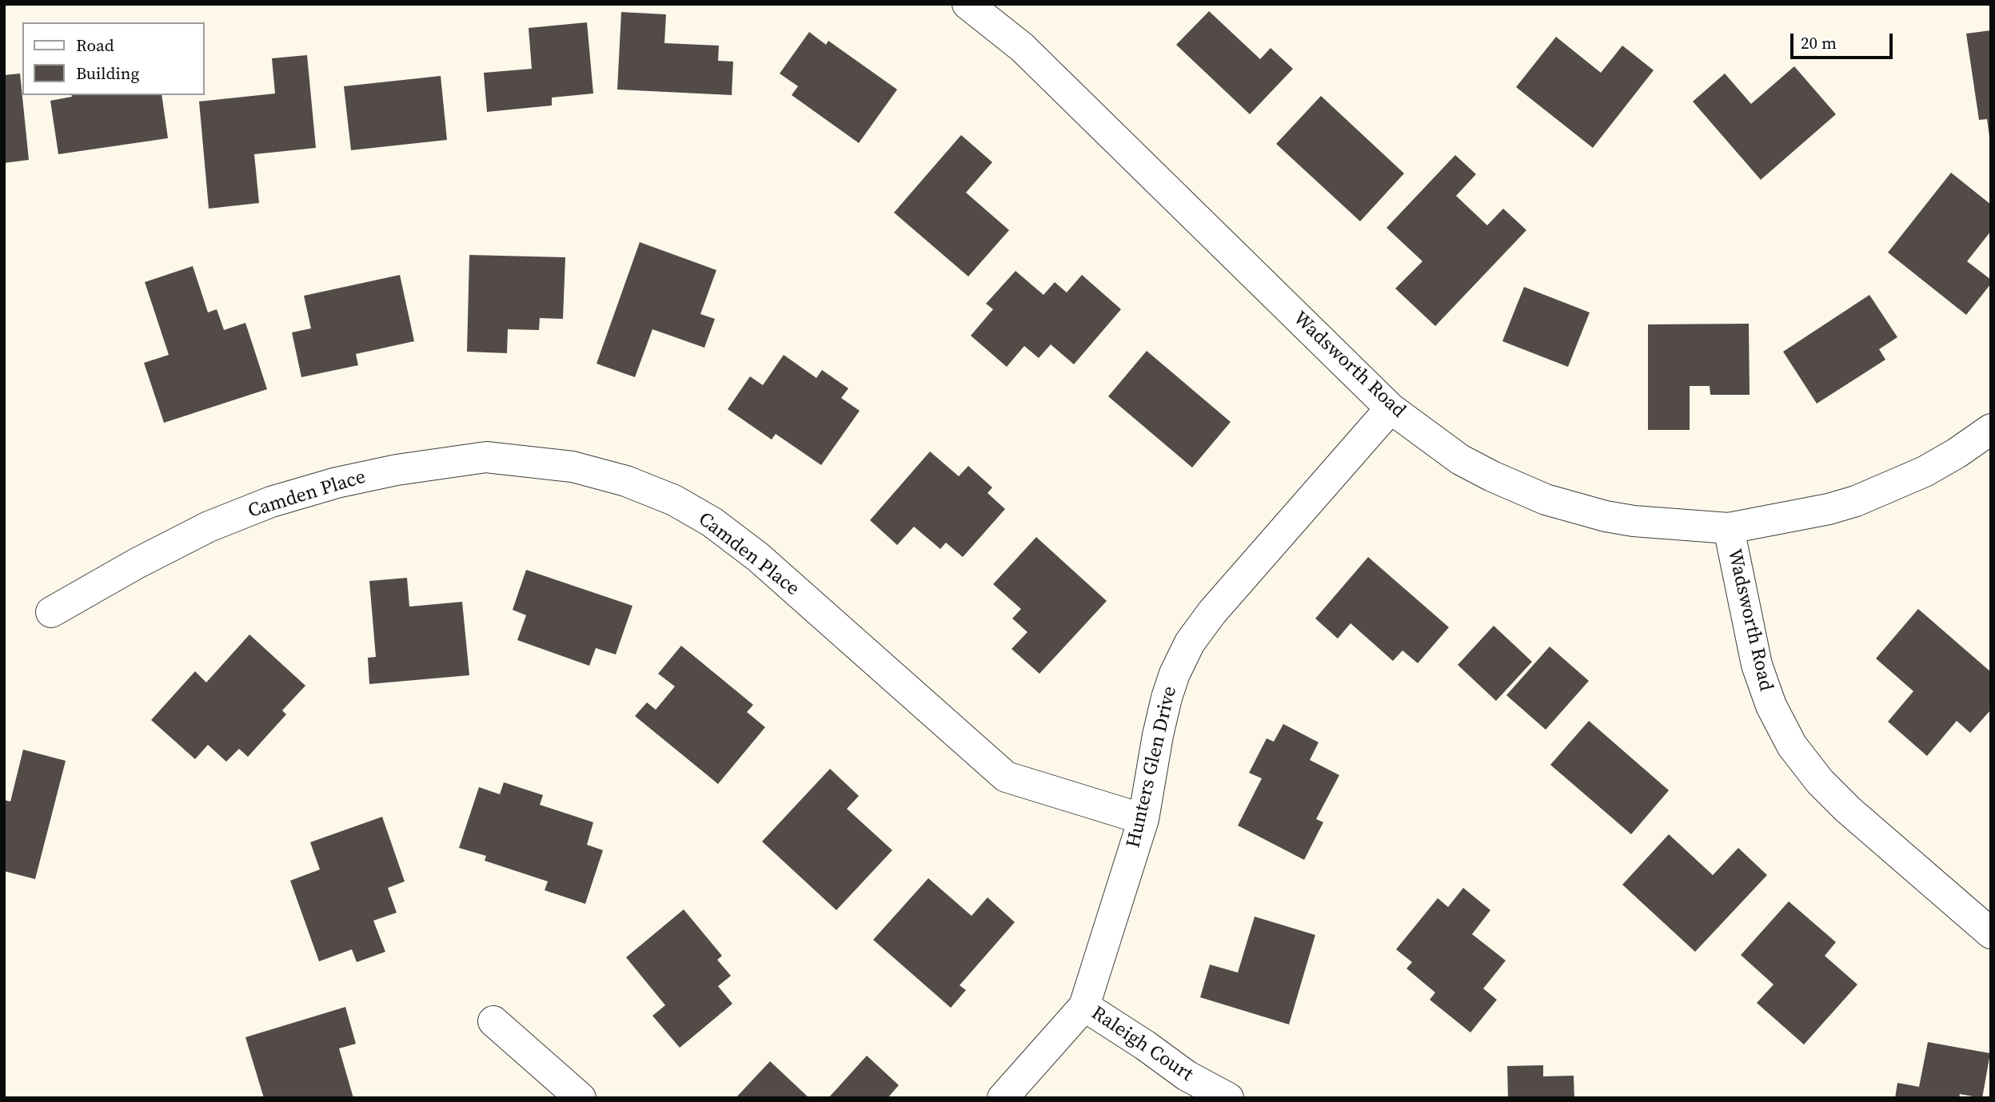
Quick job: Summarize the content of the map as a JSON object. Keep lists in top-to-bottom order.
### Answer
{
  "streets": {
    "street": [
      "Wadsworth Road",
      "Camden Place",
      "Hunters Glen Drive",
      "Raleigh Court"
    ]
  },
  "crossings": [
    ["Wadsworth Road", "Hunters Glen Drive"],
    ["Camden Place", "Hunters Glen Drive"],
    ["Hunters Glen Drive", "Raleigh Court"]
  ],
  "legend": ["Road", "Building"],
  "scale_bar": "20 m"
}
